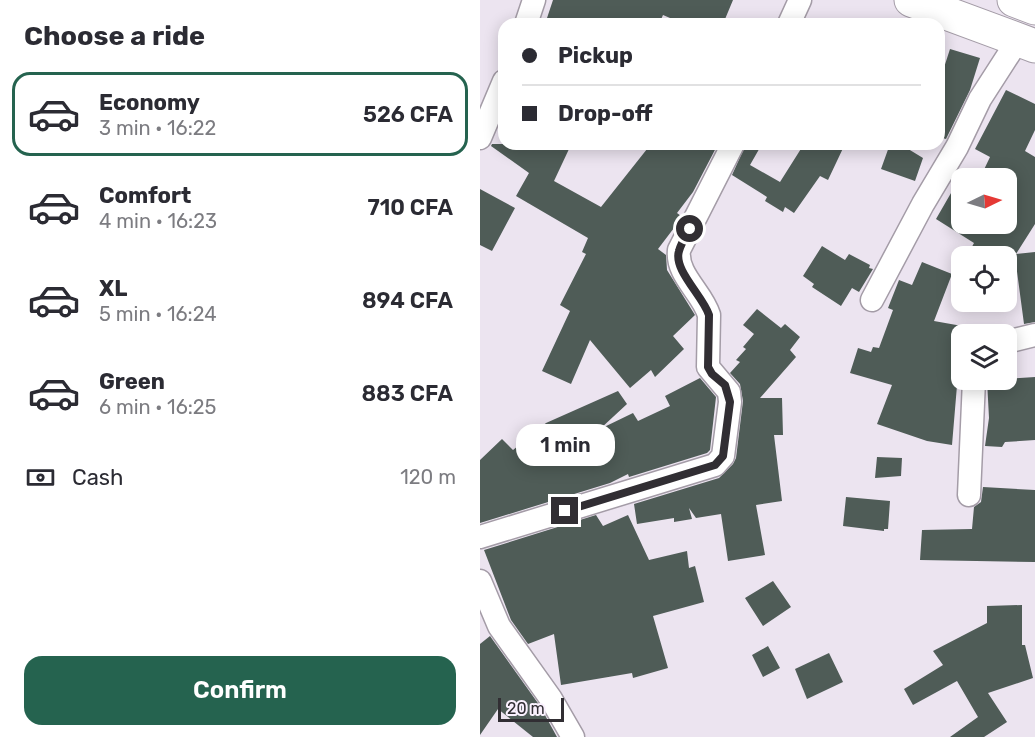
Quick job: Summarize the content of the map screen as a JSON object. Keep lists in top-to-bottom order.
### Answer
{
  "scale_bar": "20 m",
  "north": "right",
  "page": {
    "heading": "Choose a ride",
    "banner": ["Pickup", "Drop-off"],
    "list": [
      {
        "name": "Economy",
        "note": "3 min · 16:22",
        "value": "526 CFA"
      },
      {
        "name": "Comfort",
        "note": "4 min · 16:23",
        "value": "710 CFA"
      },
      {
        "name": "XL",
        "note": "5 min · 16:24",
        "value": "894 CFA"
      },
      {
        "name": "Green",
        "note": "6 min · 16:25",
        "value": "883 CFA"
      }
    ],
    "bubble": "1 min",
    "pay": ["Cash", "120 m"],
    "buttons": "Confirm",
    "scale": "20 m"
  }
}
